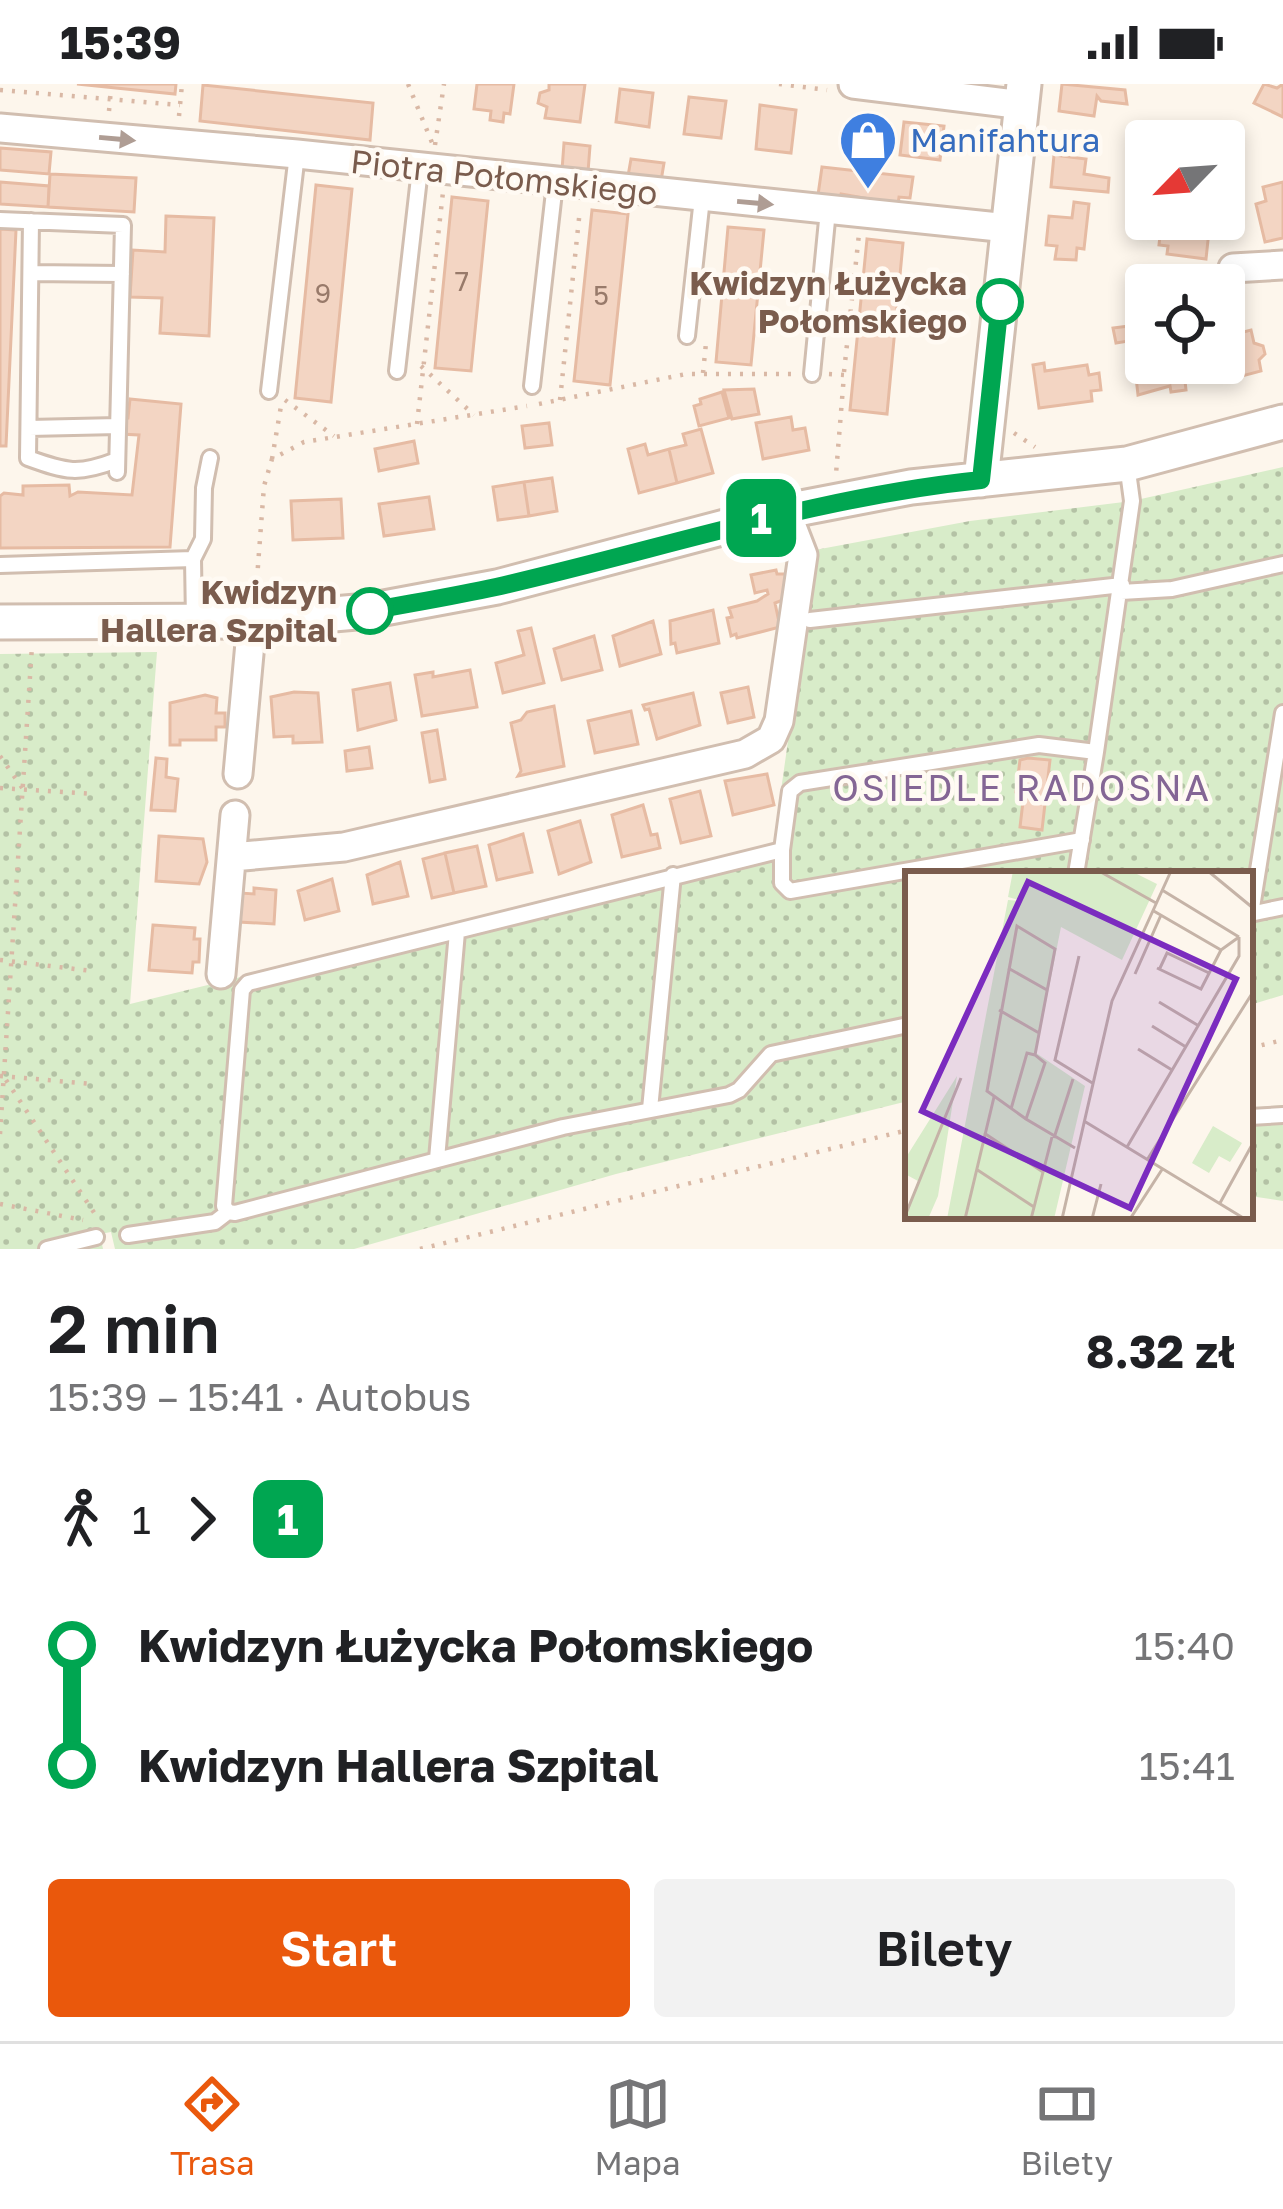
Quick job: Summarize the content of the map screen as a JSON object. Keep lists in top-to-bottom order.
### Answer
{
  "streets": {
    "street": ["Piotra Połomskiego"]
  },
  "one_way": ["Piotra Połomskiego"],
  "districts": ["OSIEDLE RADOSNA"],
  "places": {
    "shop": ["Manifahtura"],
    "other": ["Kwidzyn Łużycka Połomskiego", "Kwidzyn Hallera Szpital"]
  },
  "lines": ["bus line 1"],
  "house_numbers": ["7", "9", "5"],
  "north": "bottom left",
  "page": {
    "status": "15:39",
    "on_map": "1",
    "heading": ["2 min", "15:39 – 15:41 · Autobus", "8.32 zł"],
    "legs": ["1", "1"],
    "list": [
      {
        "name": "Kwidzyn Łużycka Połomskiego",
        "value": "15:40"
      },
      {
        "name": "Kwidzyn Hallera Szpital",
        "value": "15:41"
      }
    ],
    "buttons": ["Start", "Bilety"],
    "tabs": ["Trasa", "Mapa", "Bilety"]
  }
}
